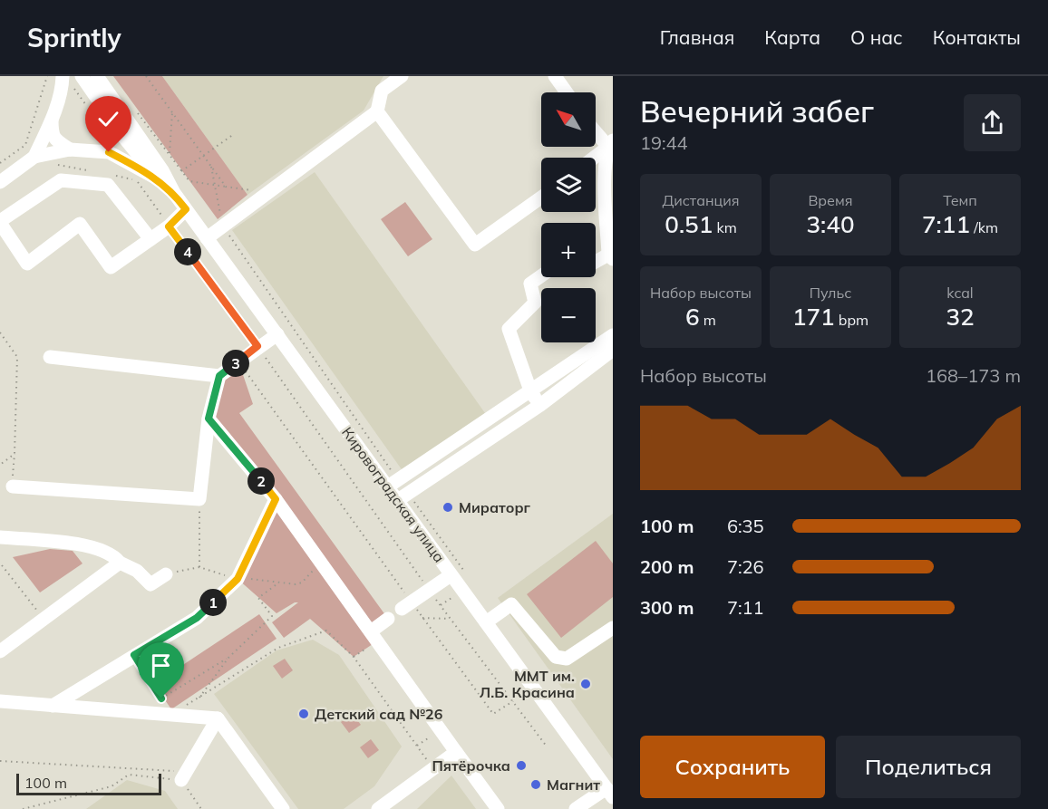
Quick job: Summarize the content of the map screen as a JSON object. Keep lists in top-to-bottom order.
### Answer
{
  "streets": {
    "street": ["Кировоградская улица"]
  },
  "places": [
    "Мираторг",
    "ММТ им. Л.Б. Красина",
    "Детский сад №26",
    "Пятёрочка",
    "Магнит"
  ],
  "scale_bar": "100 m",
  "north": "top left",
  "page": {
    "header": "Sprintly",
    "nav": [
      "Главная",
      "Карта",
      "О нас",
      "Контакты"
    ],
    "heading": ["Вечерний забег", "19:44"],
    "map_buttons": ["+", "−"],
    "stats": [
      ["Дистанция", "0.51 km"],
      ["Время", "3:40"],
      ["Темп", "7:11 /km"],
      ["Набор высоты", "6 m"],
      ["Пульс", "171 bpm"],
      ["kcal", "32"]
    ],
    "pins": [
      "4",
      "3",
      "2",
      "1"
    ],
    "chart": ["Набор высоты", "168–173 m"],
    "list": [
      {
        "name": "100 m",
        "note": "6:35"
      },
      {
        "name": "200 m",
        "note": "7:26"
      },
      {
        "name": "300 m",
        "note": "7:11"
      }
    ],
    "buttons": ["Сохранить", "Поделиться"],
    "scale": "100 m"
  }
}
